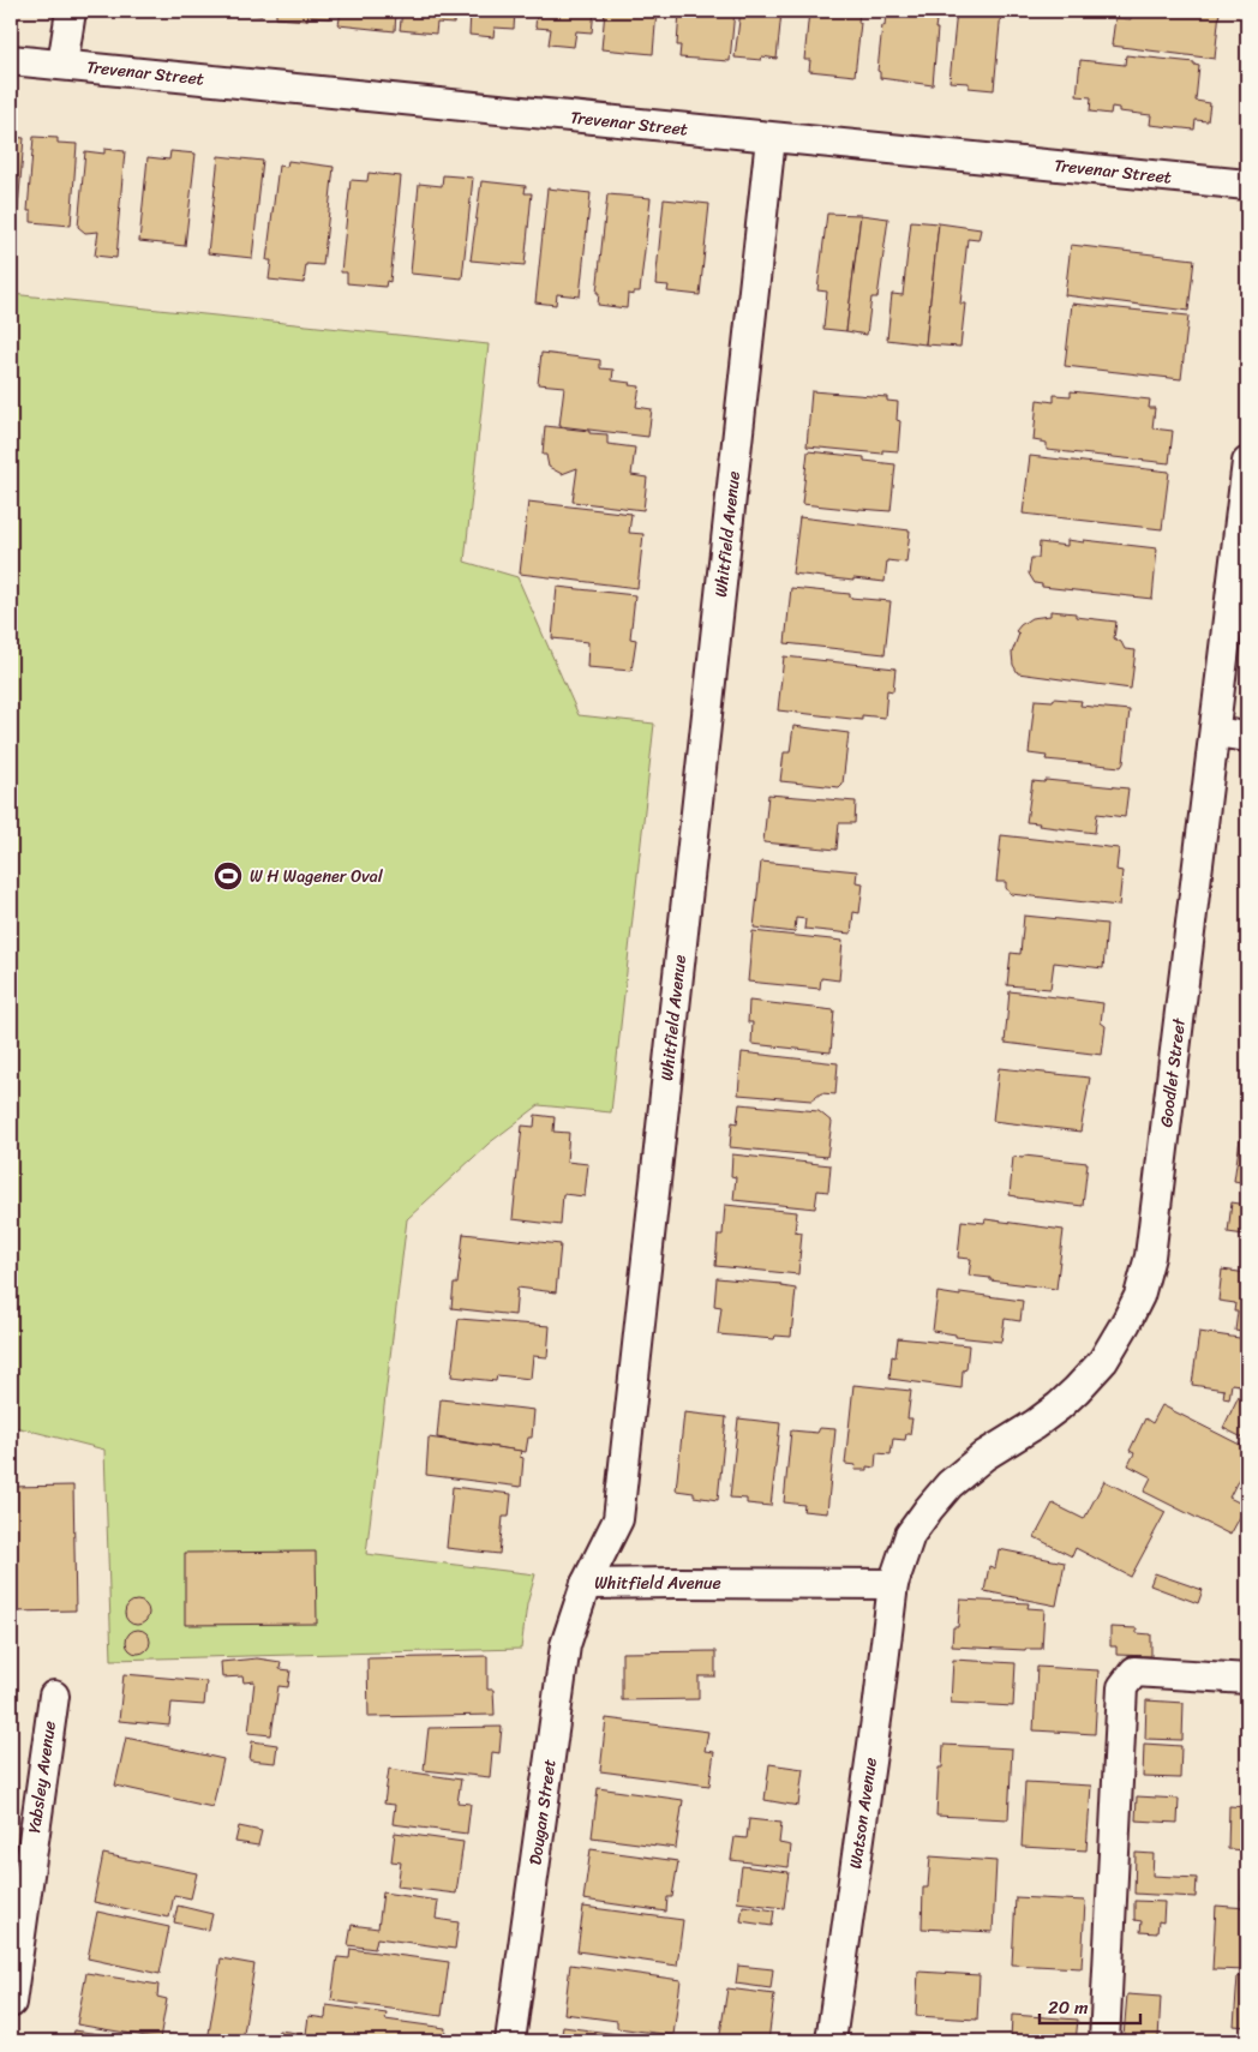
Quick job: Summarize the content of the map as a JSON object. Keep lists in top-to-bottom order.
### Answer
{
  "streets": {
    "street": [
      "Trevenar Street",
      "Whitfield Avenue",
      "Goodlet Street",
      "Yabsley Avenue",
      "Dougan Street",
      "Watson Avenue"
    ]
  },
  "crossings": [
    ["Trevenar Street", "Whitfield Avenue"],
    ["Whitfield Avenue", "Goodlet Street"],
    ["Whitfield Avenue", "Dougan Street"],
    ["Whitfield Avenue", "Watson Avenue"],
    ["Goodlet Street", "Watson Avenue"]
  ],
  "places": {
    "sports": ["W H Wagener Oval"]
  },
  "scale_bar": "20 m"
}
